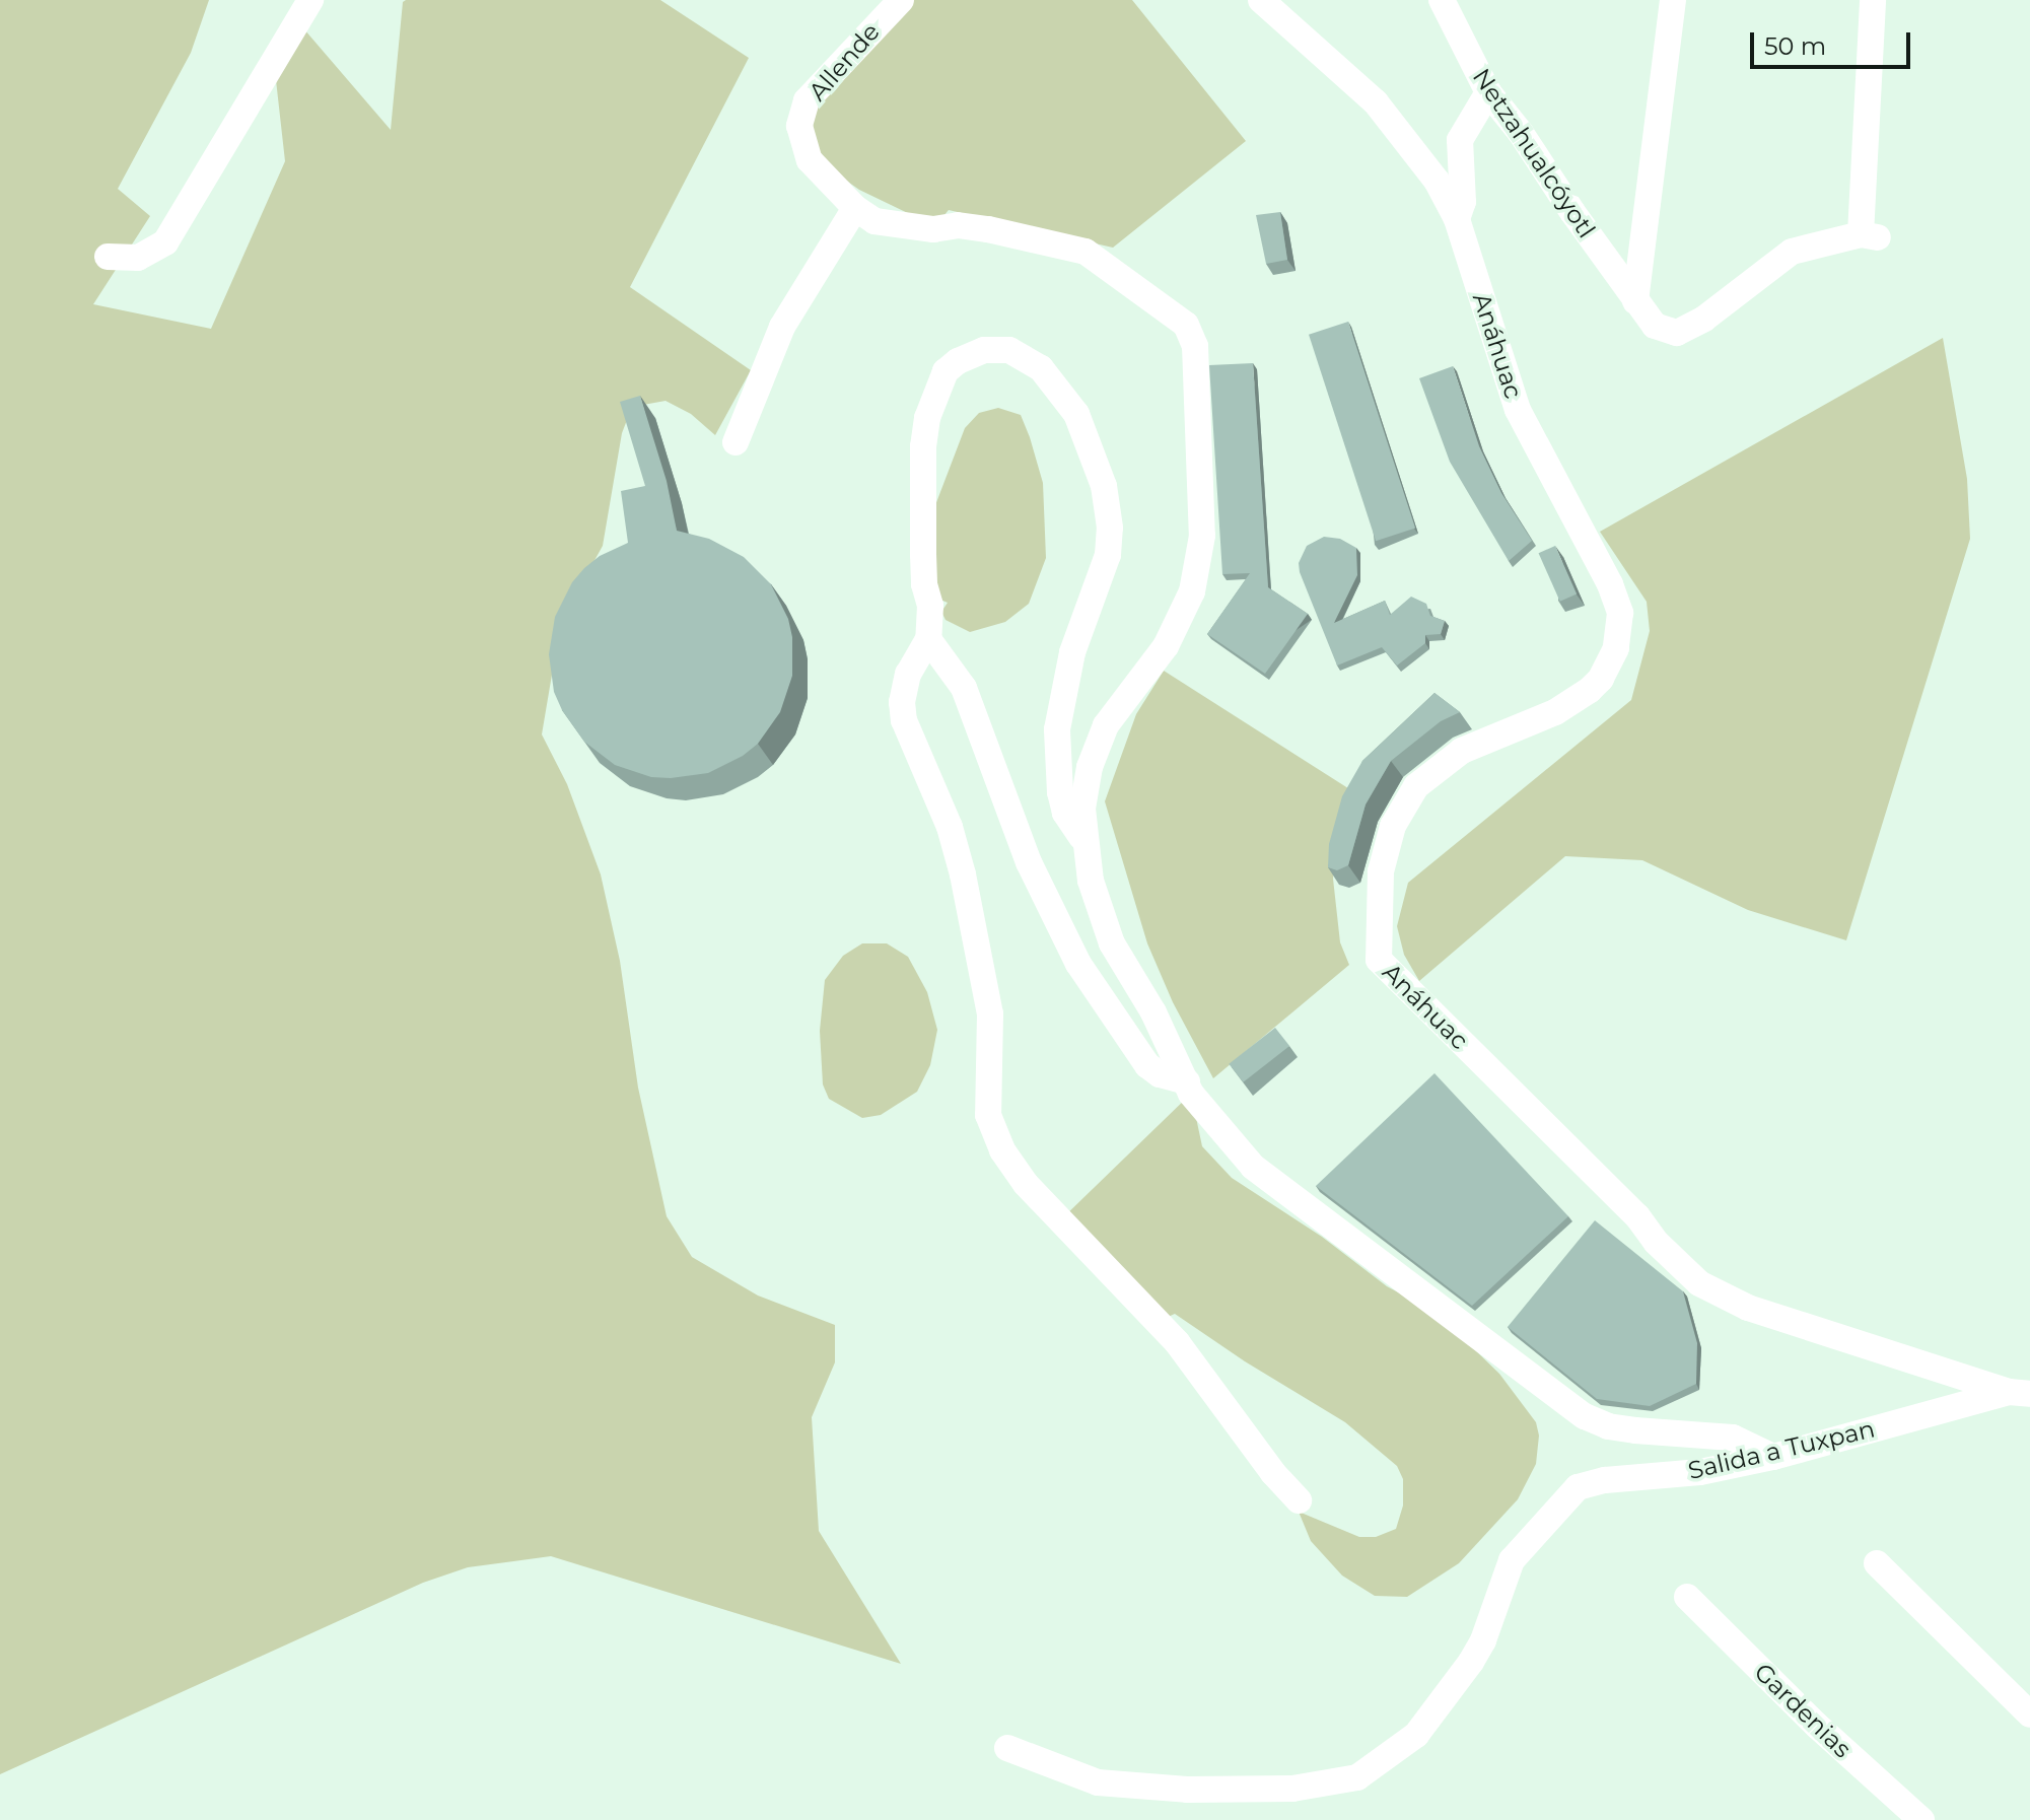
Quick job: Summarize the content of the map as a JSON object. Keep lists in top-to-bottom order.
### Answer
{
  "streets": {
    "street": [
      "Allende",
      "Netzahualcóyotl",
      "Anáhuac",
      "Salida a Tuxpan",
      "Gardenias"
    ]
  },
  "crossings": [
    ["Anáhuac", "Salida a Tuxpan"]
  ],
  "scale_bar": "50 m"
}
